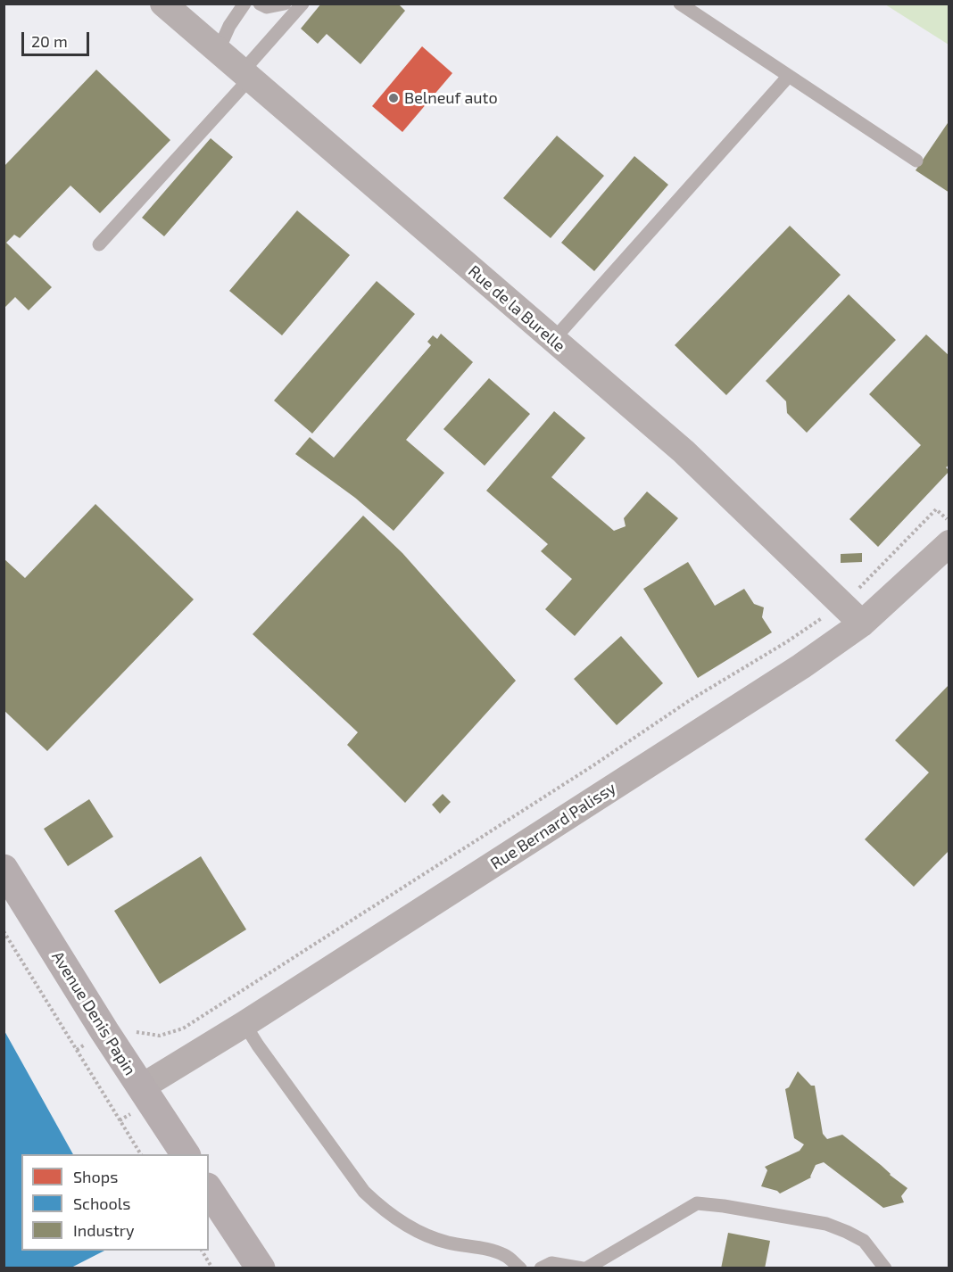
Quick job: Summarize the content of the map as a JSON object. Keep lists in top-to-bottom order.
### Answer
{
  "streets": {
    "main road": ["Avenue Denis Papin"],
    "street": ["Rue de la Burelle", "Rue Bernard Palissy"]
  },
  "crossings": [
    ["Rue de la Burelle", "Rue Bernard Palissy"],
    ["Rue Bernard Palissy", "Avenue Denis Papin"]
  ],
  "places": ["Belneuf auto"],
  "legend": ["Shops", "Schools", "Industry"],
  "scale_bar": "20 m"
}
